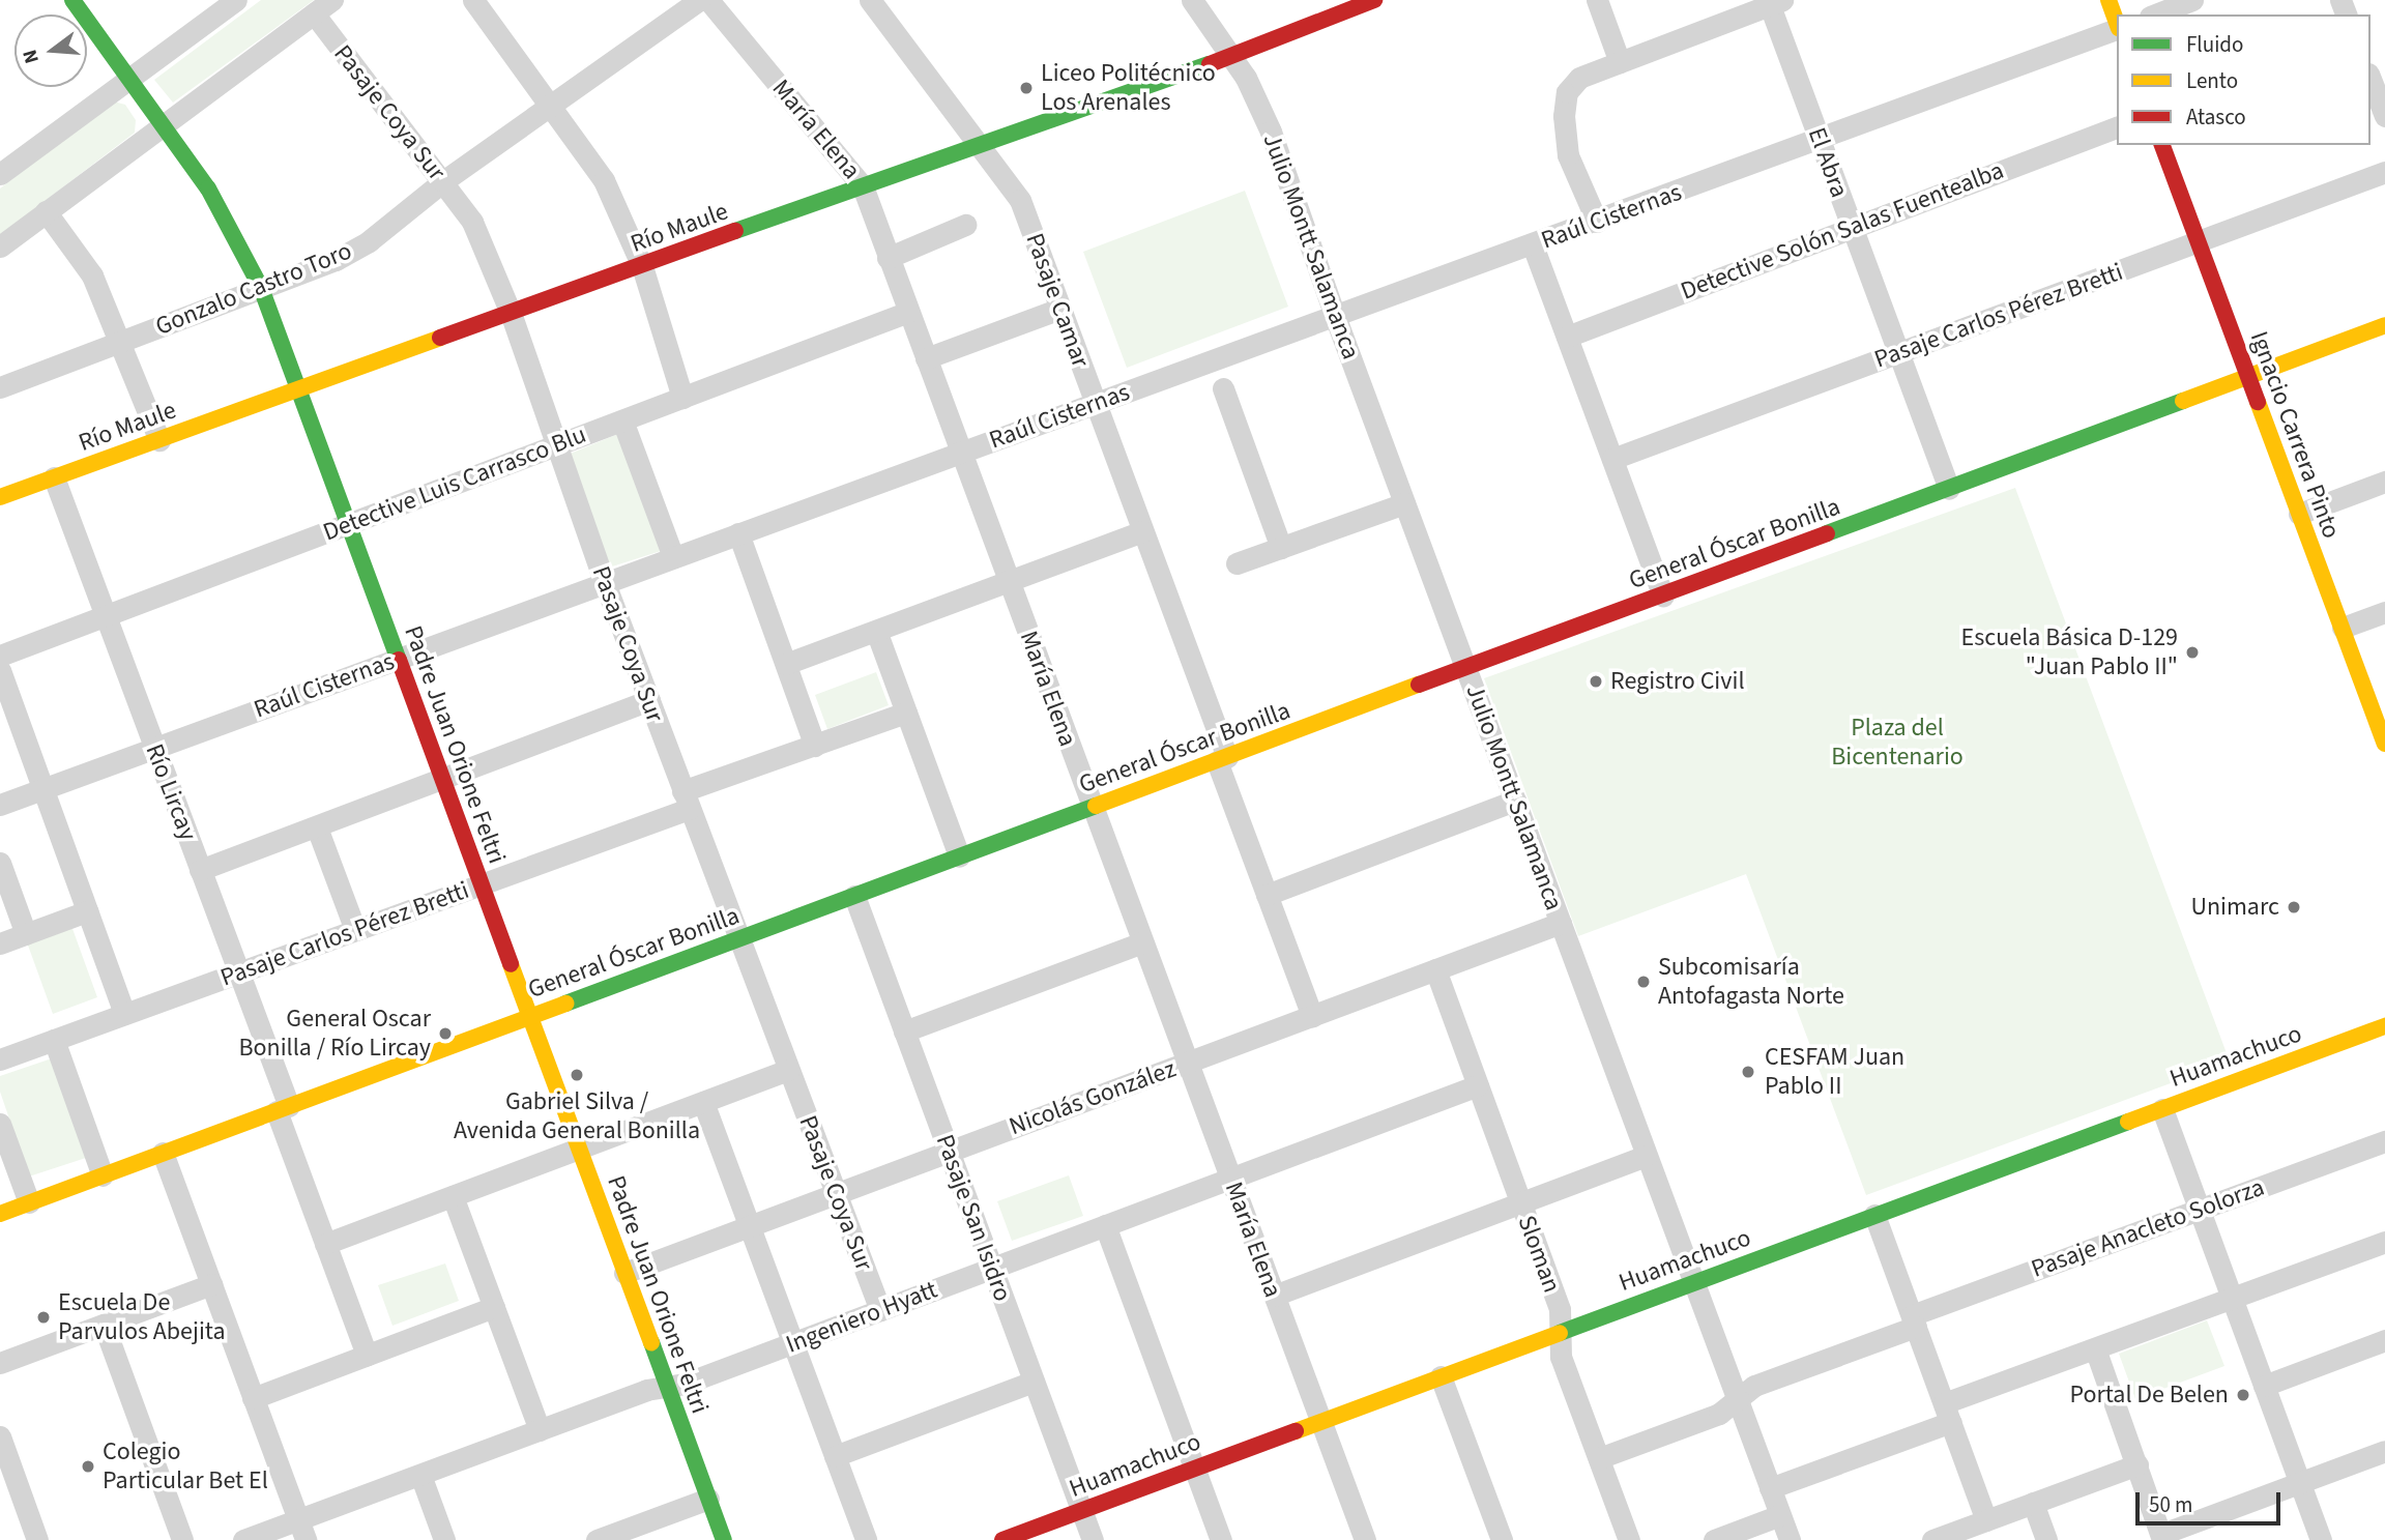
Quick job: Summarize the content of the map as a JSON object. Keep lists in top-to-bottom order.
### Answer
{
  "streets": {
    "street": [
      "Pasaje Coya Sur",
      "María Elena",
      "El Abra",
      "Raúl Cisternas",
      "Río Maule",
      "Detective Solón Salas Fuentealba",
      "Julio Montt Salamanca",
      "Gonzalo Castro Toro",
      "Pasaje Camar",
      "Pasaje Carlos Pérez Bretti",
      "Ignacio Carrera Pinto",
      "Detective Luis Carrasco Blu",
      "General Óscar Bonilla",
      "Padre Juan Orione Feltri",
      "Río Lircay",
      "Huamachuco",
      "Nicolás González",
      "Pasaje San Isidro",
      "Pasaje Anacleto Solorza",
      "Sloman",
      "Ingeniero Hyatt"
    ]
  },
  "crossings": [
    ["Pasaje Coya Sur", "Raúl Cisternas"],
    ["Pasaje Coya Sur", "Río Maule"],
    ["Pasaje Coya Sur", "Gonzalo Castro Toro"],
    ["Pasaje Coya Sur", "Pasaje Carlos Pérez Bretti"],
    ["Pasaje Coya Sur", "Detective Luis Carrasco Blu"],
    ["Pasaje Coya Sur", "General Óscar Bonilla"],
    ["Pasaje Coya Sur", "Nicolás González"],
    ["Pasaje Coya Sur", "Ingeniero Hyatt"],
    ["María Elena", "Raúl Cisternas"],
    ["María Elena", "Río Maule"],
    ["María Elena", "Detective Luis Carrasco Blu"],
    ["María Elena", "General Óscar Bonilla"],
    ["María Elena", "Huamachuco"],
    ["María Elena", "Nicolás González"],
    ["María Elena", "Ingeniero Hyatt"],
    ["El Abra", "Raúl Cisternas"],
    ["El Abra", "Detective Solón Salas Fuentealba"],
    ["El Abra", "Pasaje Carlos Pérez Bretti"],
    ["El Abra", "General Óscar Bonilla"],
    ["Raúl Cisternas", "Julio Montt Salamanca"],
    ["Raúl Cisternas", "Pasaje Camar"],
    ["Raúl Cisternas", "Padre Juan Orione Feltri"],
    ["Raúl Cisternas", "Río Lircay"],
    ["Río Maule", "Julio Montt Salamanca"],
    ["Río Maule", "Pasaje Camar"],
    ["Río Maule", "Padre Juan Orione Feltri"],
    ["Río Maule", "Río Lircay"],
    ["Julio Montt Salamanca", "General Óscar Bonilla"],
    ["Julio Montt Salamanca", "Huamachuco"],
    ["Julio Montt Salamanca", "Nicolás González"],
    ["Julio Montt Salamanca", "Pasaje Anacleto Solorza"],
    ["Gonzalo Castro Toro", "Padre Juan Orione Feltri"],
    ["Pasaje Camar", "General Óscar Bonilla"],
    ["Pasaje Camar", "Nicolás González"],
    ["Pasaje Carlos Pérez Bretti", "Ignacio Carrera Pinto"],
    ["Pasaje Carlos Pérez Bretti", "Padre Juan Orione Feltri"],
    ["Pasaje Carlos Pérez Bretti", "Río Lircay"],
    ["Ignacio Carrera Pinto", "General Óscar Bonilla"],
    ["Detective Luis Carrasco Blu", "Padre Juan Orione Feltri"],
    ["Detective Luis Carrasco Blu", "Río Lircay"],
    ["General Óscar Bonilla", "Padre Juan Orione Feltri"],
    ["General Óscar Bonilla", "Río Lircay"],
    ["General Óscar Bonilla", "Pasaje San Isidro"],
    ["Padre Juan Orione Feltri", "Nicolás González"],
    ["Padre Juan Orione Feltri", "Ingeniero Hyatt"],
    ["Huamachuco", "Pasaje San Isidro"],
    ["Huamachuco", "Sloman"],
    ["Nicolás González", "Pasaje San Isidro"],
    ["Nicolás González", "Sloman"],
    ["Pasaje San Isidro", "Ingeniero Hyatt"],
    ["Pasaje Anacleto Solorza", "Sloman"],
    ["Sloman", "Ingeniero Hyatt"]
  ],
  "parks": ["Plaza del Bicentenario"],
  "places": [
    "Liceo Politécnico Los Arenales",
    "Escuela Básica D-129 \"Juan Pablo II\"",
    "Registro Civil",
    "Unimarc",
    "Subcomisaría Antofagasta Norte",
    "General Oscar Bonilla / Río Lircay",
    "CESFAM Juan Pablo II",
    "Gabriel Silva / Avenida General Bonilla",
    "Escuela De Parvulos Abejita",
    "Portal De Belen",
    "Colegio Particular Bet El"
  ],
  "legend": ["Fluido", "Lento", "Atasco"],
  "scale_bar": "50 m",
  "north": "left"
}
